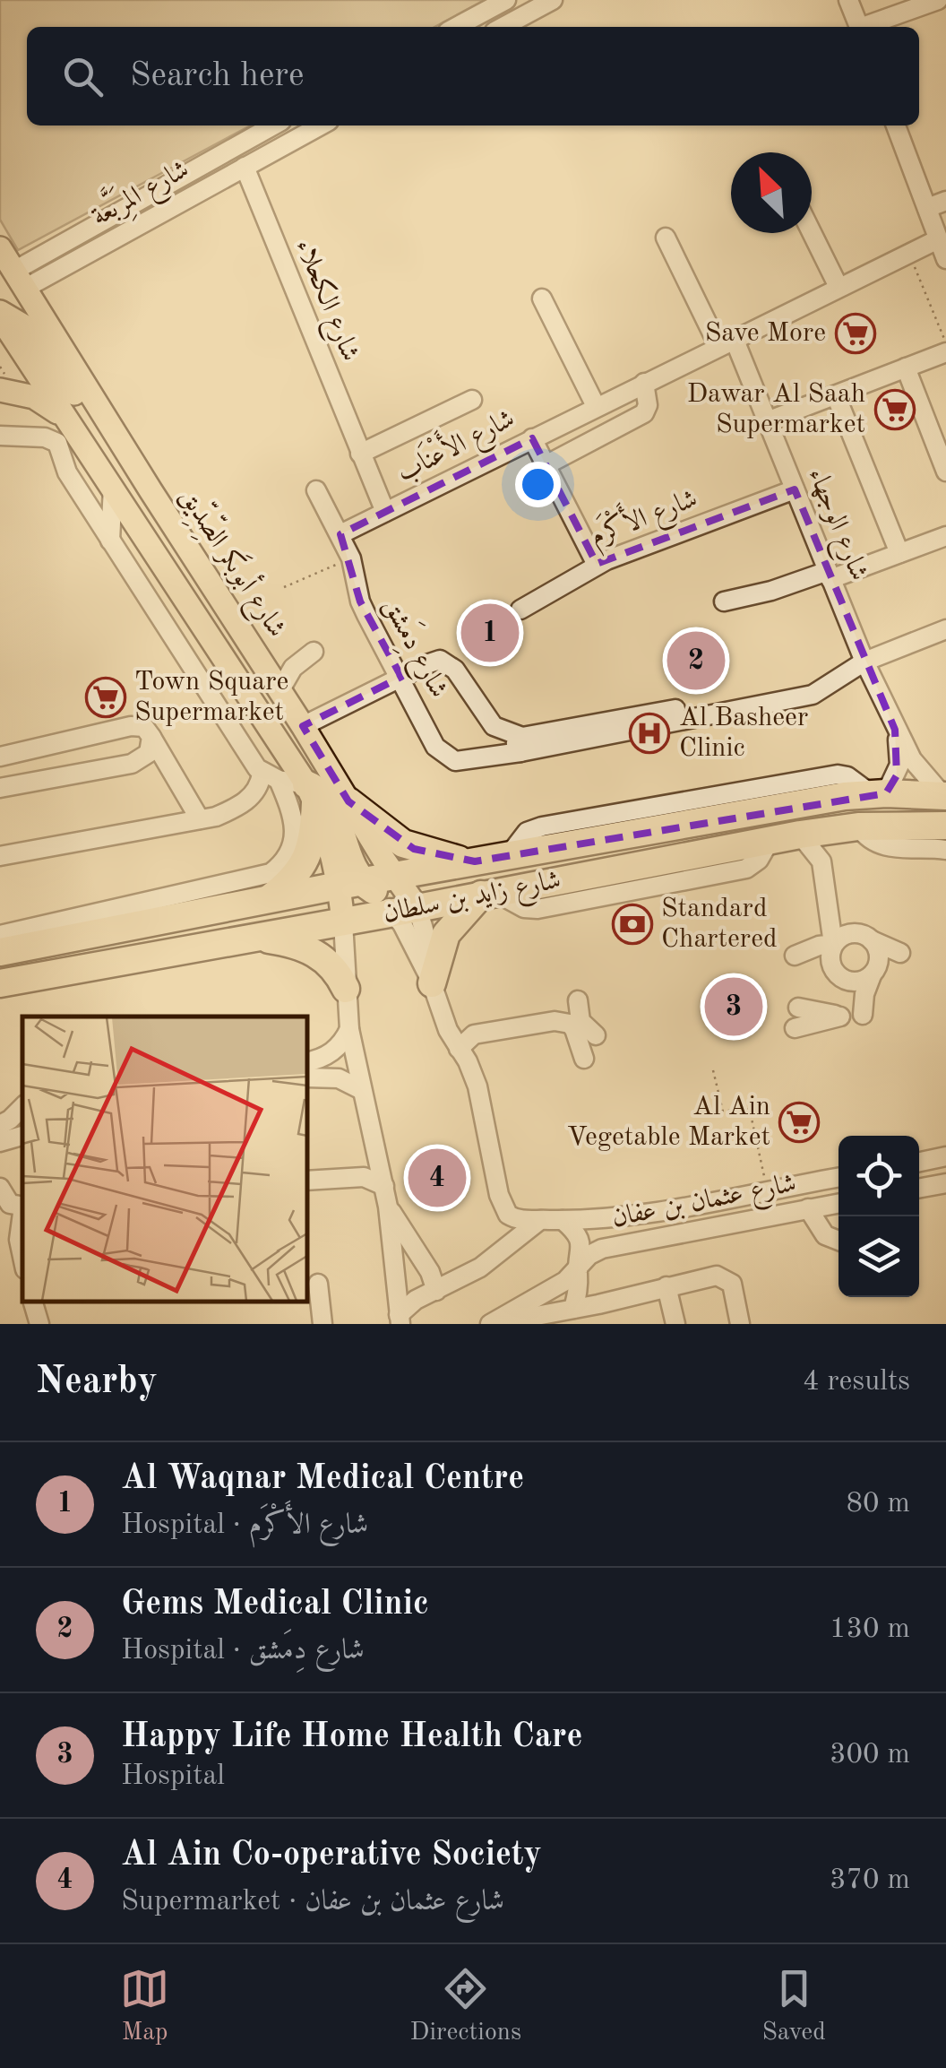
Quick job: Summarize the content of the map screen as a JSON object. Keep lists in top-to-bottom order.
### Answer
{
  "streets": {
    "highway": ["شارع زايد بن سلطان"],
    "main road": ["شارع أبوبَكر الصِّدِّيق"],
    "street": [
      "شارع المِرَبَّعة",
      "شارع الكحلاء",
      "شارع الأَعْنَاب",
      "شارع الأَكْرَم",
      "شارع الوجهاء",
      "شارع دِمَشق",
      "شارع عثمان بن عفان"
    ]
  },
  "crossings": [
    ["شارع المِرَبَّعة", "شارع الكحلاء"],
    ["شارع المِرَبَّعة", "شارع أبوبَكر الصِّدِّيق"],
    ["شارع الكحلاء", "شارع الأَعْنَاب"],
    ["شارع الأَعْنَاب", "شارع الوجهاء"],
    ["شارع الأَعْنَاب", "شارع دِمَشق"],
    ["شارع الأَكْرَم", "شارع الوجهاء"],
    ["شارع الوجهاء", "شارع دِمَشق"],
    ["شارع الوجهاء", "شارع زايد بن سلطان"],
    ["شارع أبوبَكر الصِّدِّيق", "شارع زايد بن سلطان"]
  ],
  "places": {
    "supermarket": [
      "Save More",
      "Dawar Al Saah Supermarket",
      "Town Square Supermarket",
      "Al Ain Vegetable Market"
    ],
    "hospital": ["Al Basheer Clinic"],
    "bank": ["Standard Chartered"]
  },
  "north": "top left",
  "page": {
    "search": "Search here",
    "pins": [
      "1",
      "2",
      "3",
      "4"
    ],
    "heading": ["Nearby", "4 results"],
    "list": [
      {
        "mark": "1",
        "name": "Al Waqnar Medical Centre",
        "note": "Hospital · شارع الأَكْرَم",
        "value": "80 m"
      },
      {
        "mark": "2",
        "name": "Gems Medical Clinic",
        "note": "Hospital · شارع دِمَشق",
        "value": "130 m"
      },
      {
        "mark": "3",
        "name": "Happy Life Home Health Care",
        "note": "Hospital",
        "value": "300 m"
      },
      {
        "mark": "4",
        "name": "Al Ain Co-operative Society",
        "note": "Supermarket · شارع عثمان بن عفان",
        "value": "370 m"
      }
    ],
    "nav": ["Map", "Directions", "Saved"]
  }
}
